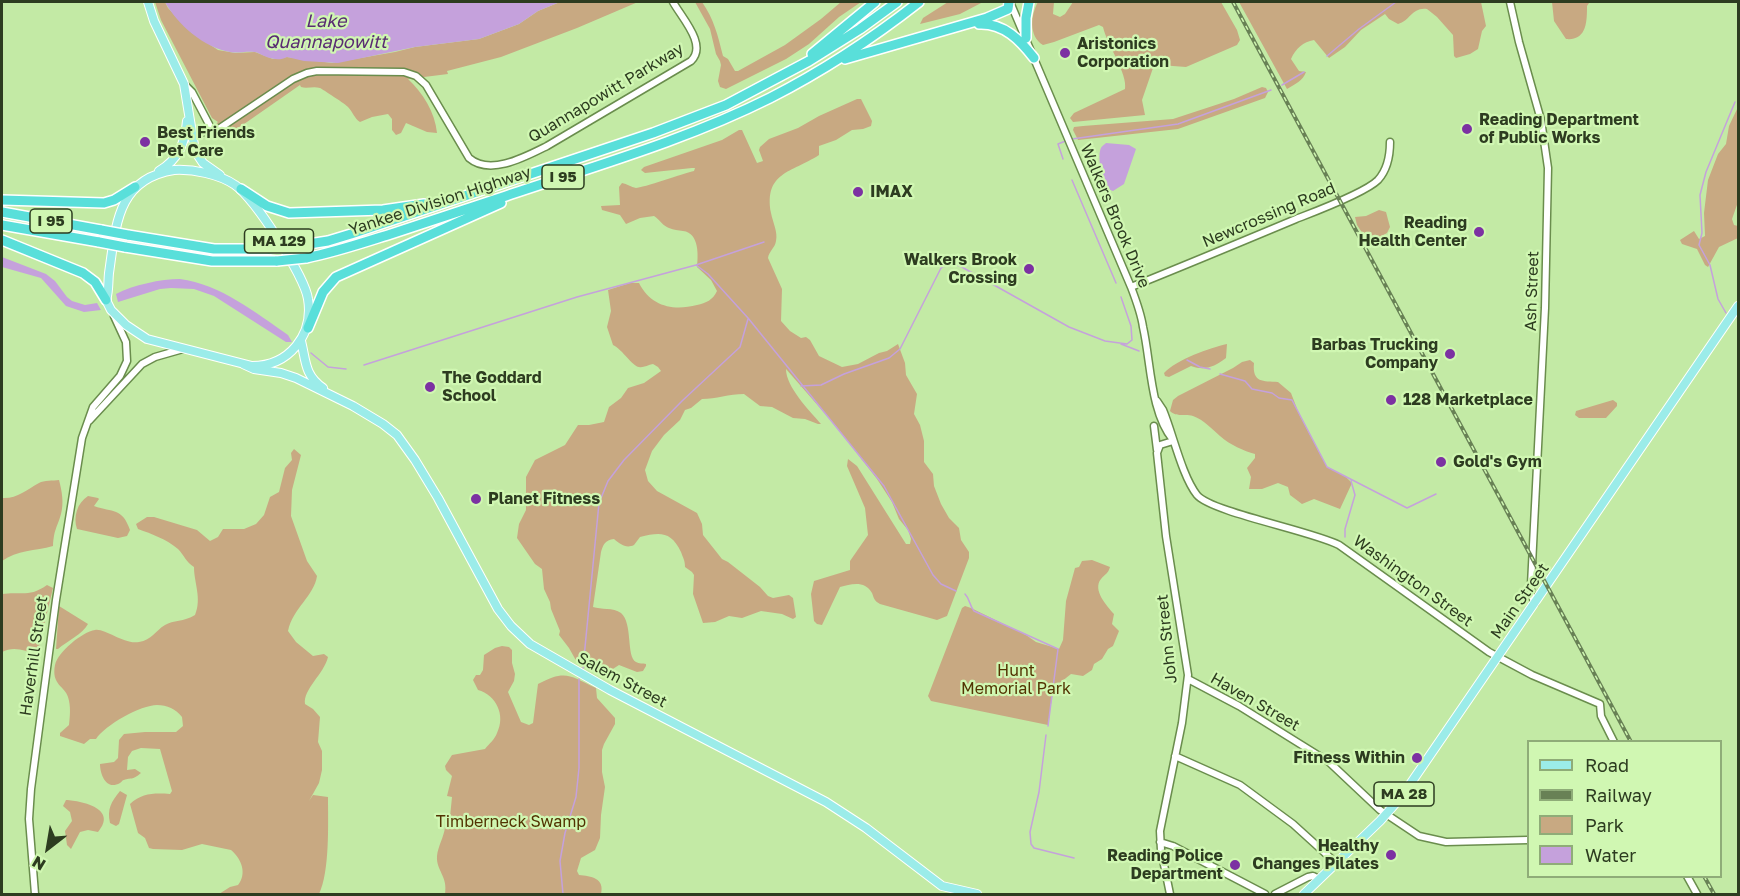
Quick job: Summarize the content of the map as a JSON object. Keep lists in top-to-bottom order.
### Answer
{
  "streets": {
    "highway": ["I 95", "Yankee Division Highway"],
    "main road": [
      "MA 129",
      "Main Street",
      "Salem Street",
      "MA 28"
    ],
    "street": [
      "Quannapowitt Parkway",
      "Newcrossing Road",
      "Walkers Brook Drive",
      "Ash Street",
      "Washington Street",
      "John Street",
      "Haverhill Street",
      "Haven Street"
    ]
  },
  "crossings": [
    ["Quannapowitt Parkway", "MA 129"],
    ["Newcrossing Road", "Walkers Brook Drive"],
    ["Walkers Brook Drive", "Washington Street"],
    ["MA 129", "Haverhill Street"],
    ["MA 129", "Salem Street"],
    ["Ash Street", "Main Street"],
    ["Washington Street", "Main Street"],
    ["Main Street", "Haven Street"],
    ["John Street", "Haven Street"],
    ["Haverhill Street", "Salem Street"]
  ],
  "water": ["Lake Quannapowitt"],
  "parks": ["Hunt Memorial Park", "Timberneck Swamp"],
  "places": [
    "Aristonics Corporation",
    "Reading Department of Public Works",
    "Best Friends Pet Care",
    "IMAX",
    "Reading Health Center",
    "Walkers Brook Crossing",
    "Barbas Trucking Company",
    "The Goddard School",
    "128 Marketplace",
    "Gold's Gym",
    "Planet Fitness",
    "Fitness Within",
    "Healthy Changes Pilates",
    "Reading Police Department"
  ],
  "legend": [
    "Road",
    "Railway",
    "Park",
    "Water"
  ],
  "north": "bottom left"
}
